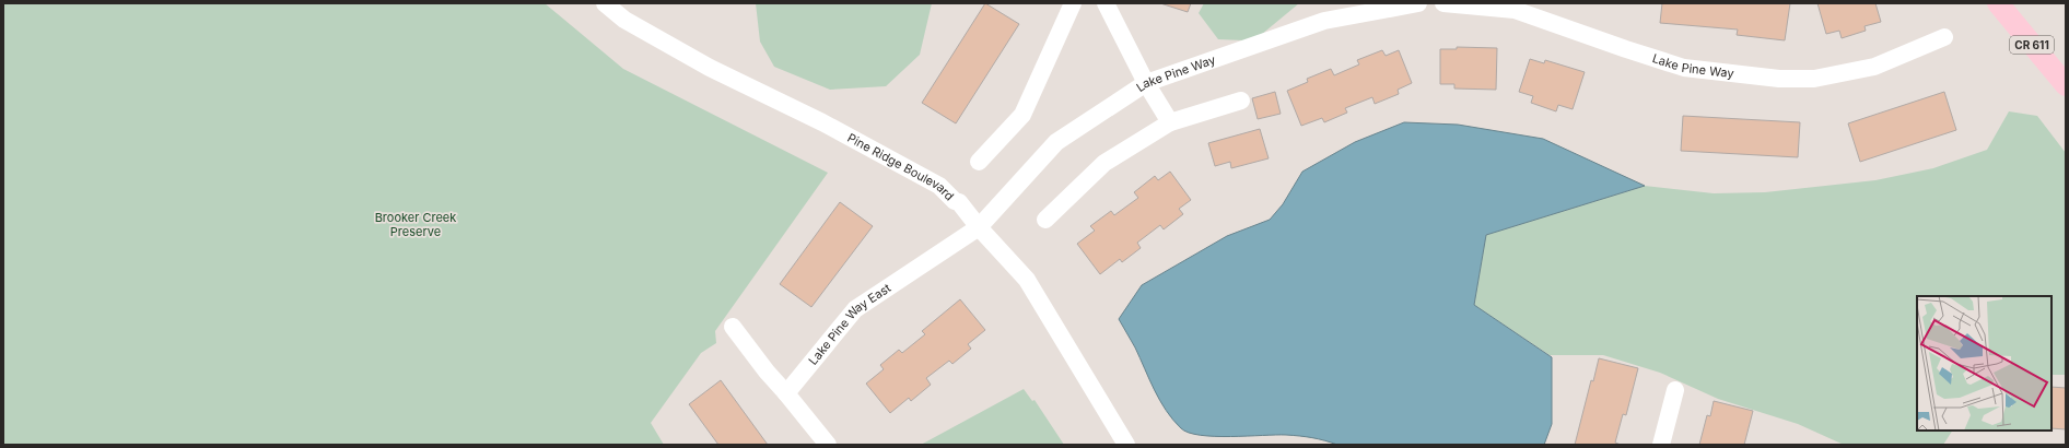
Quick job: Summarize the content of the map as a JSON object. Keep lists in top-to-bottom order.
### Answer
{
  "streets": {
    "main road": ["CR 611"],
    "street": ["Lake Pine Way", "Pine Ridge Boulevard", "Lake Pine Way East"]
  },
  "crossings": [
    ["Lake Pine Way", "Pine Ridge Boulevard"],
    ["Lake Pine Way", "Lake Pine Way East"],
    ["Pine Ridge Boulevard", "Lake Pine Way East"]
  ],
  "parks": ["Brooker Creek Preserve"]
}
